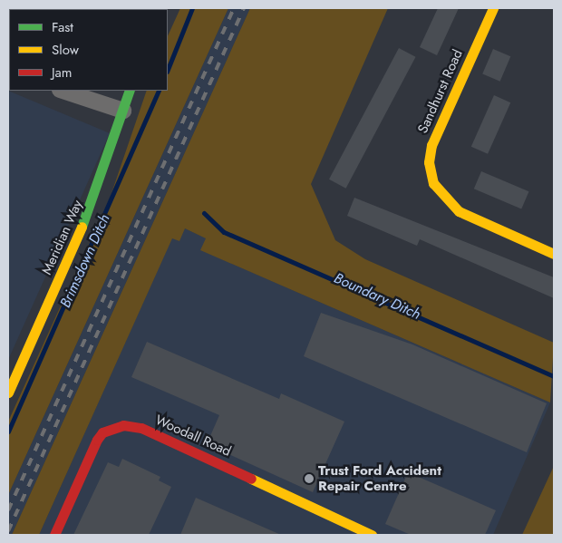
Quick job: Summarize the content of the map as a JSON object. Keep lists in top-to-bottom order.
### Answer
{
  "streets": {
    "street": ["Sandhurst Road", "Meridian Way", "Woodall Road"]
  },
  "water": ["Brimsdown Ditch", "Boundary Ditch"],
  "places": ["Trust Ford Accident Repair Centre"],
  "legend": ["Fast", "Slow", "Jam"]
}
